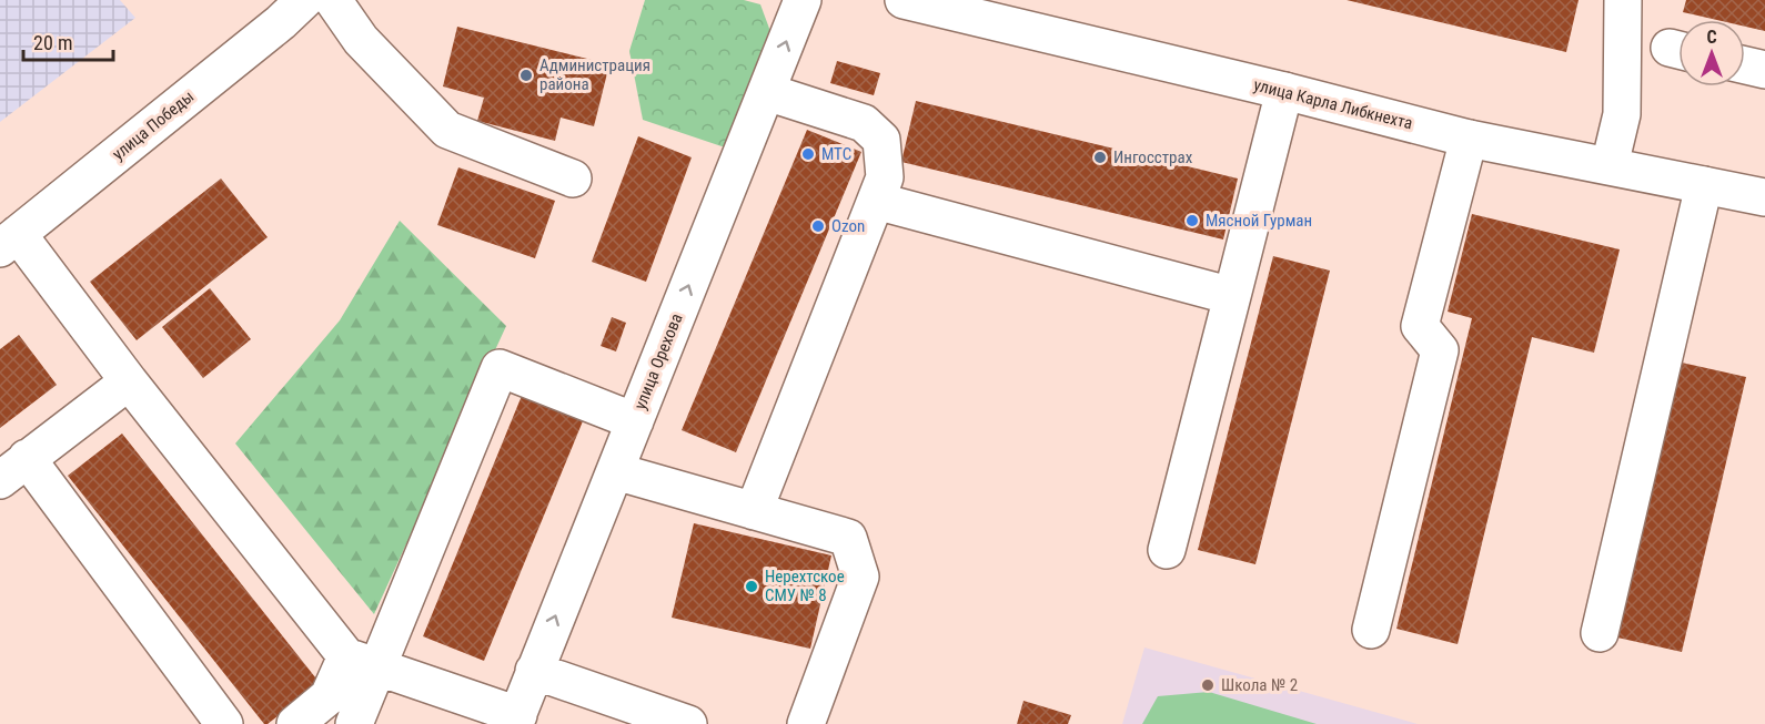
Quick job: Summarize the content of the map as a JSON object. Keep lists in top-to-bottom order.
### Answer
{
  "streets": {
    "street": ["улица Карла Либкнехта", "улица Победы", "улица Орехова"]
  },
  "places": [
    "Администрация района",
    "МТС",
    "Ингосстрах",
    "Мясной Гурман",
    "Ozon",
    "Нерехтское СМУ № 8",
    "Школа № 2"
  ],
  "scale_bar": "20 m",
  "north": "top"
}
